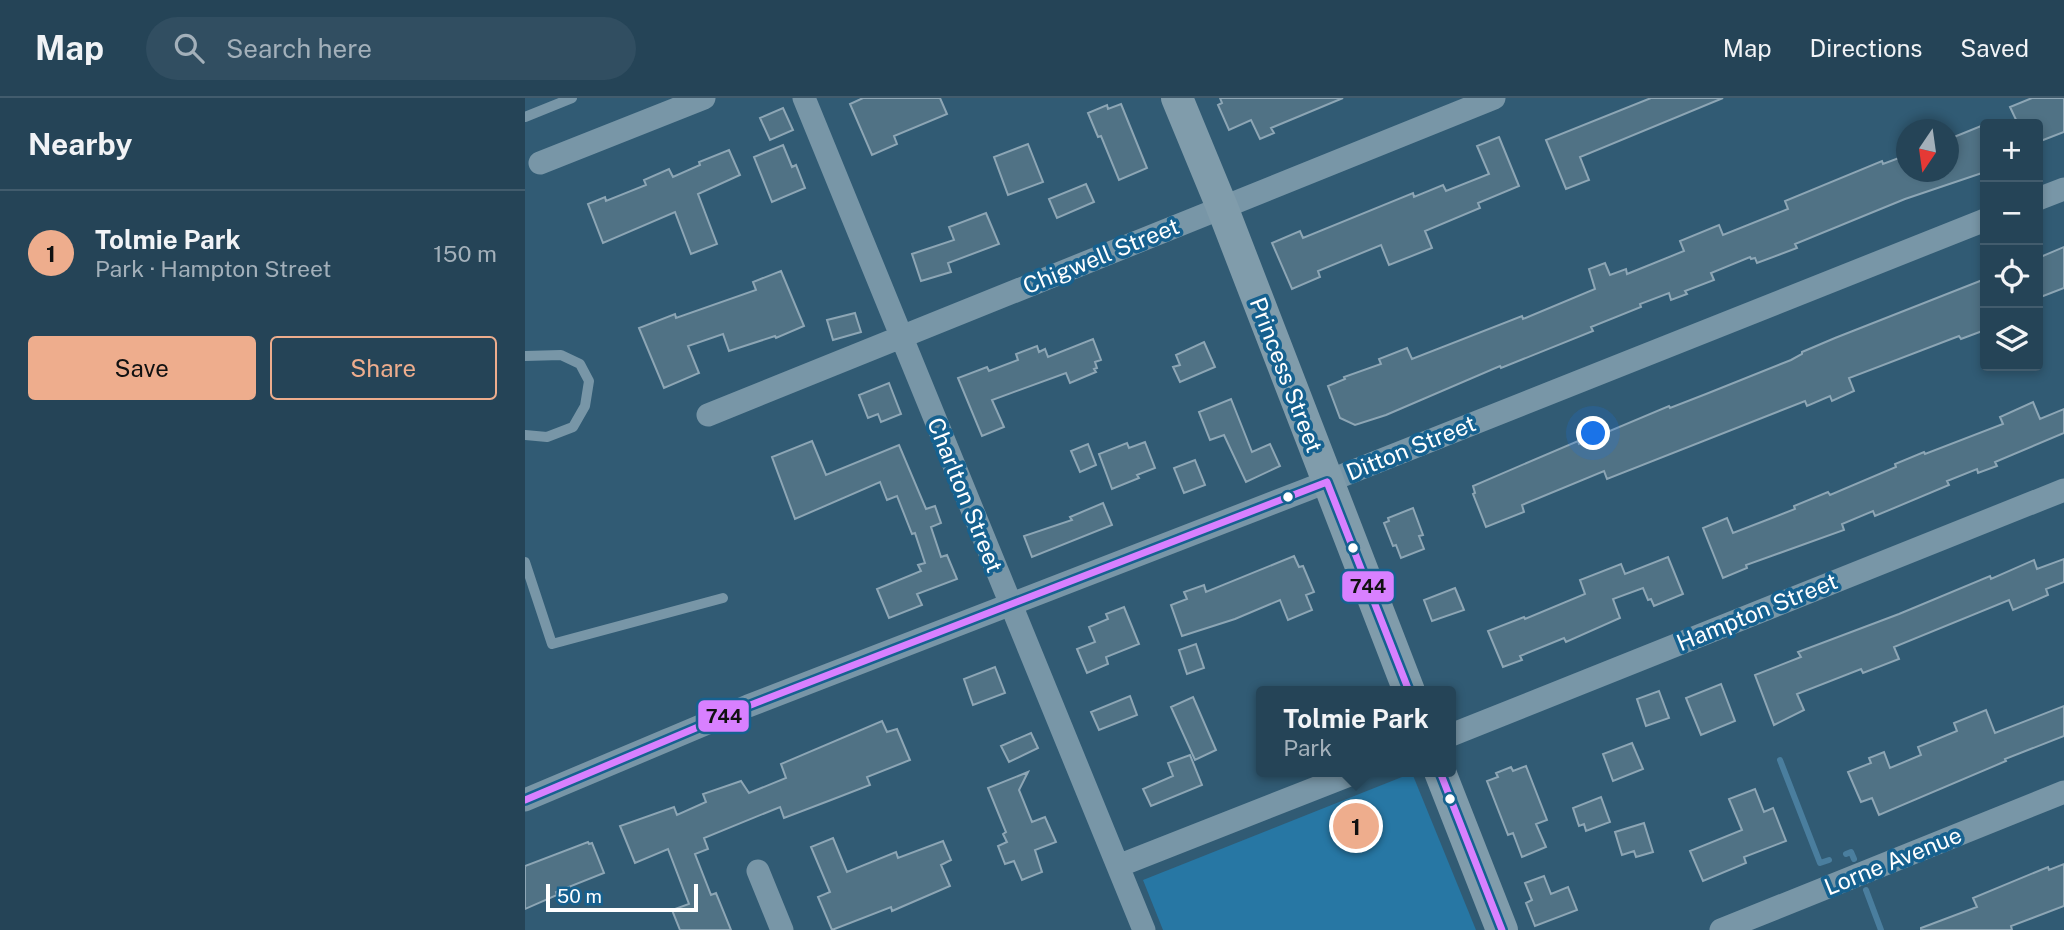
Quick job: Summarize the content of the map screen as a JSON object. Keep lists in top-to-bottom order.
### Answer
{
  "streets": {
    "street": [
      "Chigwell Street",
      "Princess Street",
      "Ditton Street",
      "Charlton Street",
      "Hampton Street",
      "Lorne Avenue"
    ]
  },
  "crossings": [
    ["Chigwell Street", "Princess Street"],
    ["Chigwell Street", "Charlton Street"],
    ["Princess Street", "Ditton Street"],
    ["Ditton Street", "Charlton Street"]
  ],
  "lines": ["transit line 744"],
  "scale_bar": "50 m",
  "north": "bottom",
  "page": {
    "header": "Map",
    "search": "Search here",
    "nav": ["Map", "Directions", "Saved"],
    "heading": "Nearby",
    "map_buttons": ["+", "−"],
    "list": [
      {
        "mark": "1",
        "name": "Tolmie Park",
        "note": "Park · Hampton Street",
        "value": "150 m"
      }
    ],
    "buttons": ["Save", "Share"],
    "popup": ["Tolmie Park", "Park"],
    "pins": "1",
    "scale": "50 m"
  }
}
